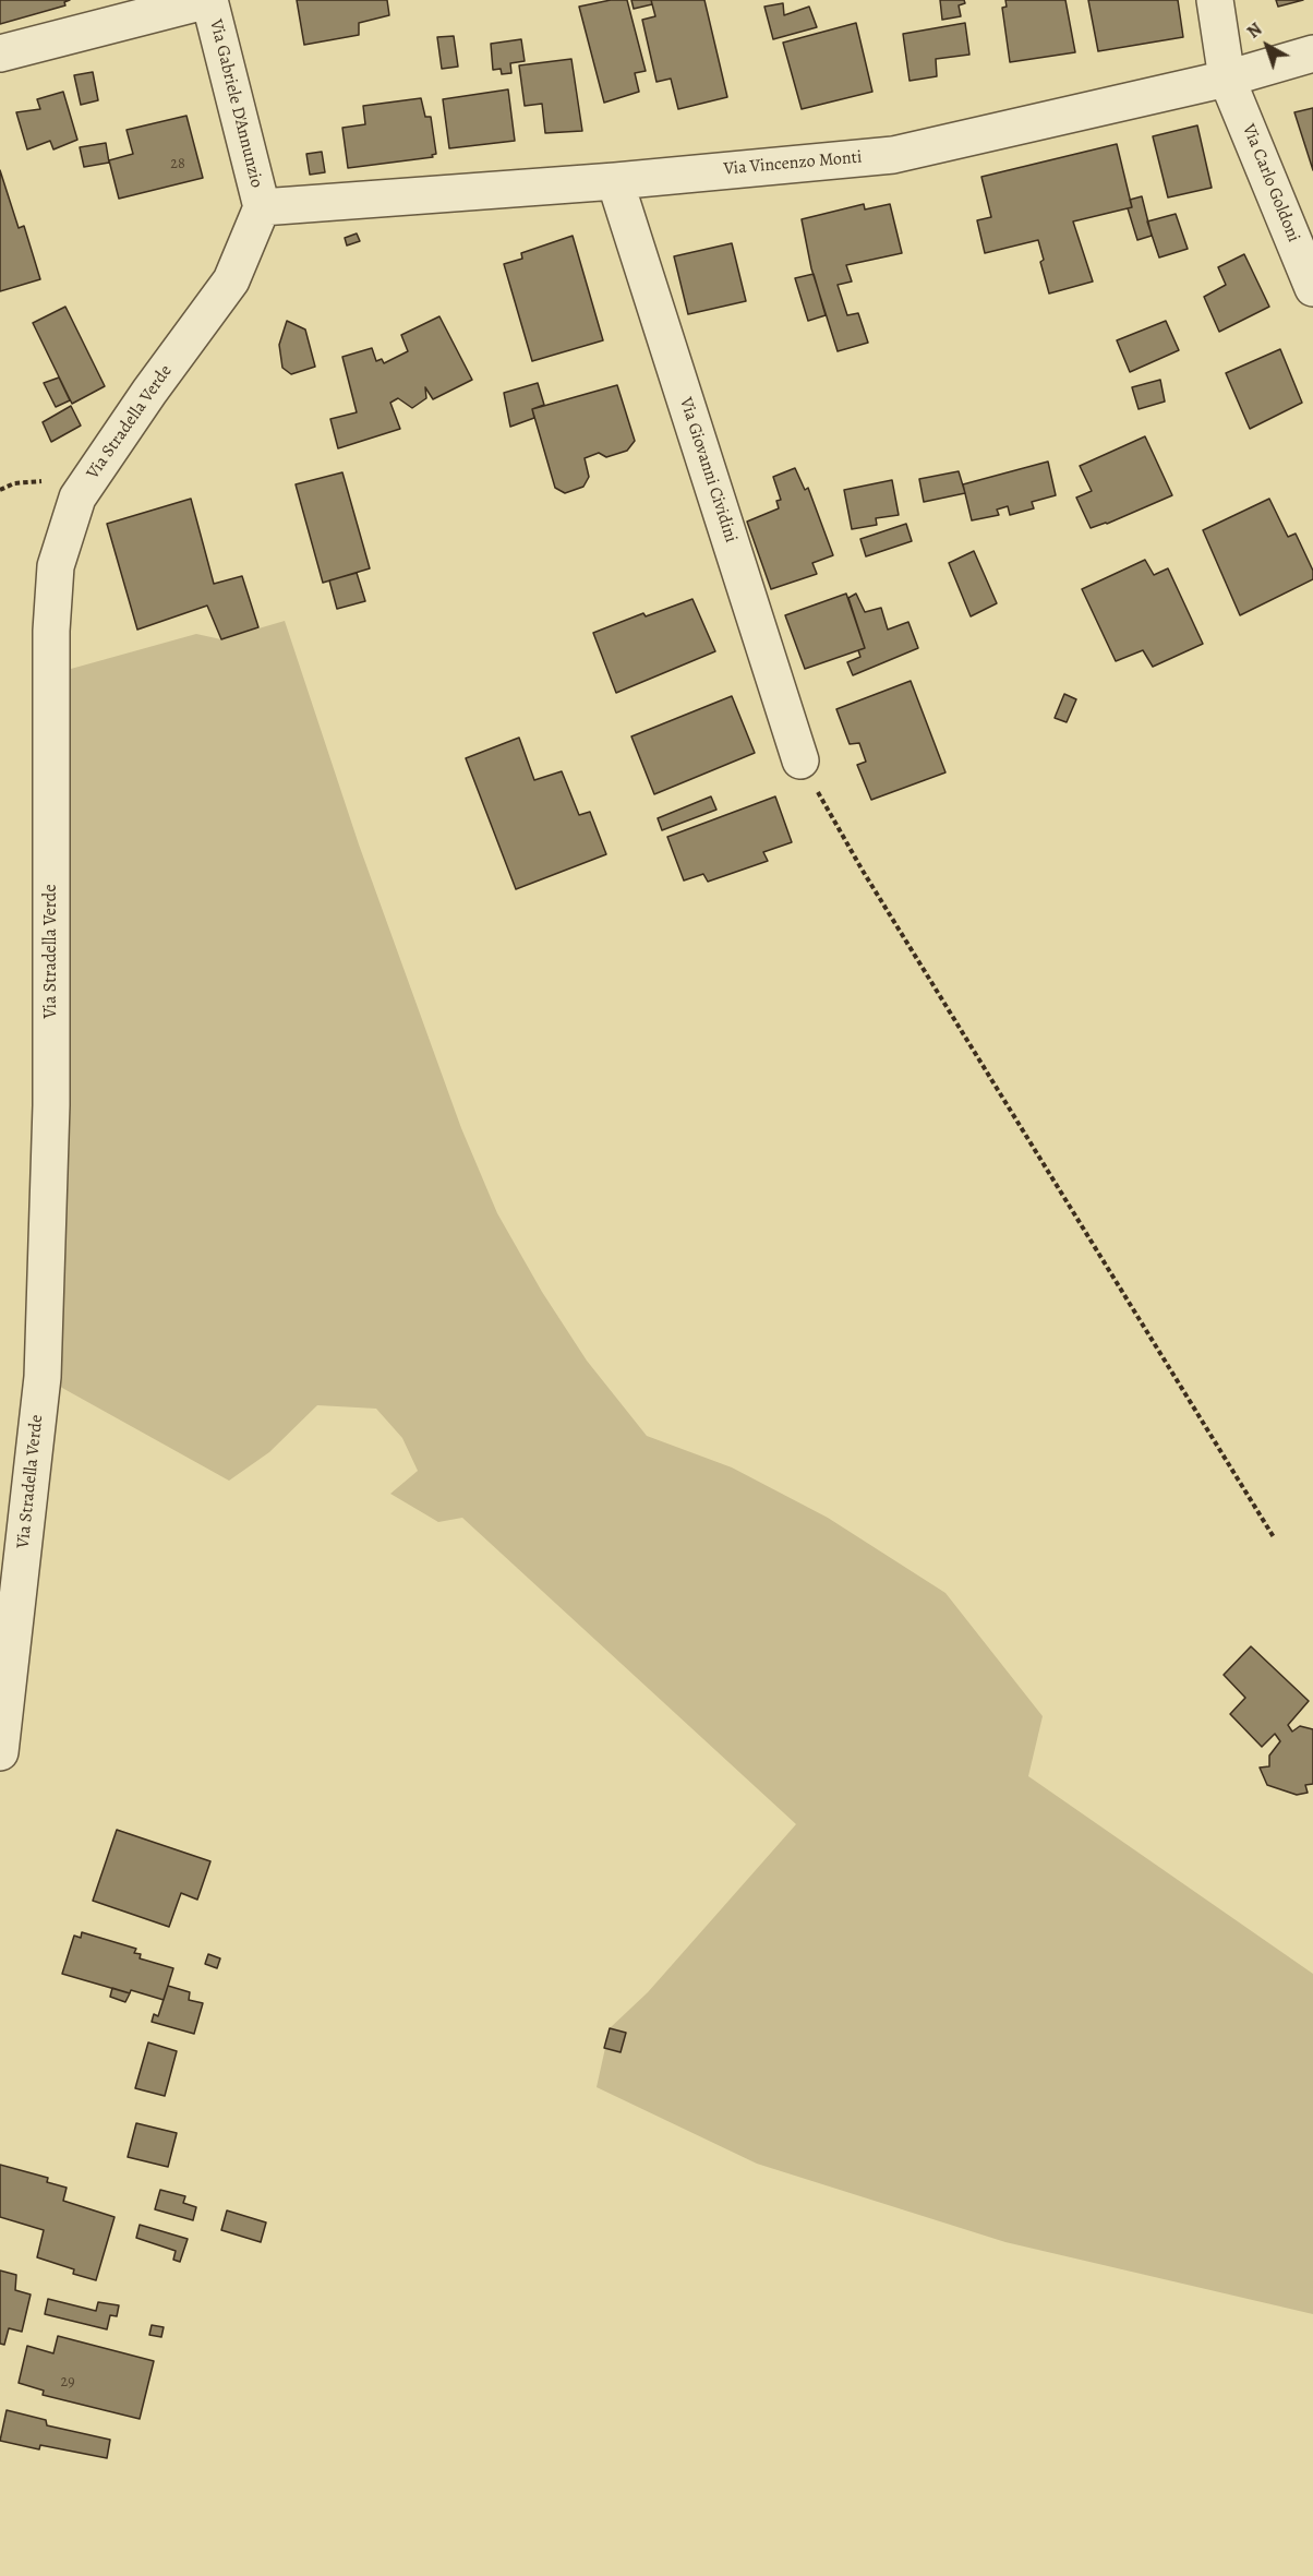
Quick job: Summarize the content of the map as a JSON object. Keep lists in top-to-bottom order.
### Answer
{
  "streets": {
    "street": [
      "Via Gabriele D'Annunzio",
      "Via Vincenzo Monti",
      "Via Carlo Goldoni",
      "Via Stradella Verde",
      "Via Giovanni Cividini"
    ]
  },
  "crossings": [
    ["Via Gabriele D'Annunzio", "Via Vincenzo Monti"],
    ["Via Gabriele D'Annunzio", "Via Stradella Verde"],
    ["Via Vincenzo Monti", "Via Carlo Goldoni"],
    ["Via Vincenzo Monti", "Via Stradella Verde"],
    ["Via Vincenzo Monti", "Via Giovanni Cividini"]
  ],
  "house_numbers": ["28", "29"],
  "north": "top left"
}
